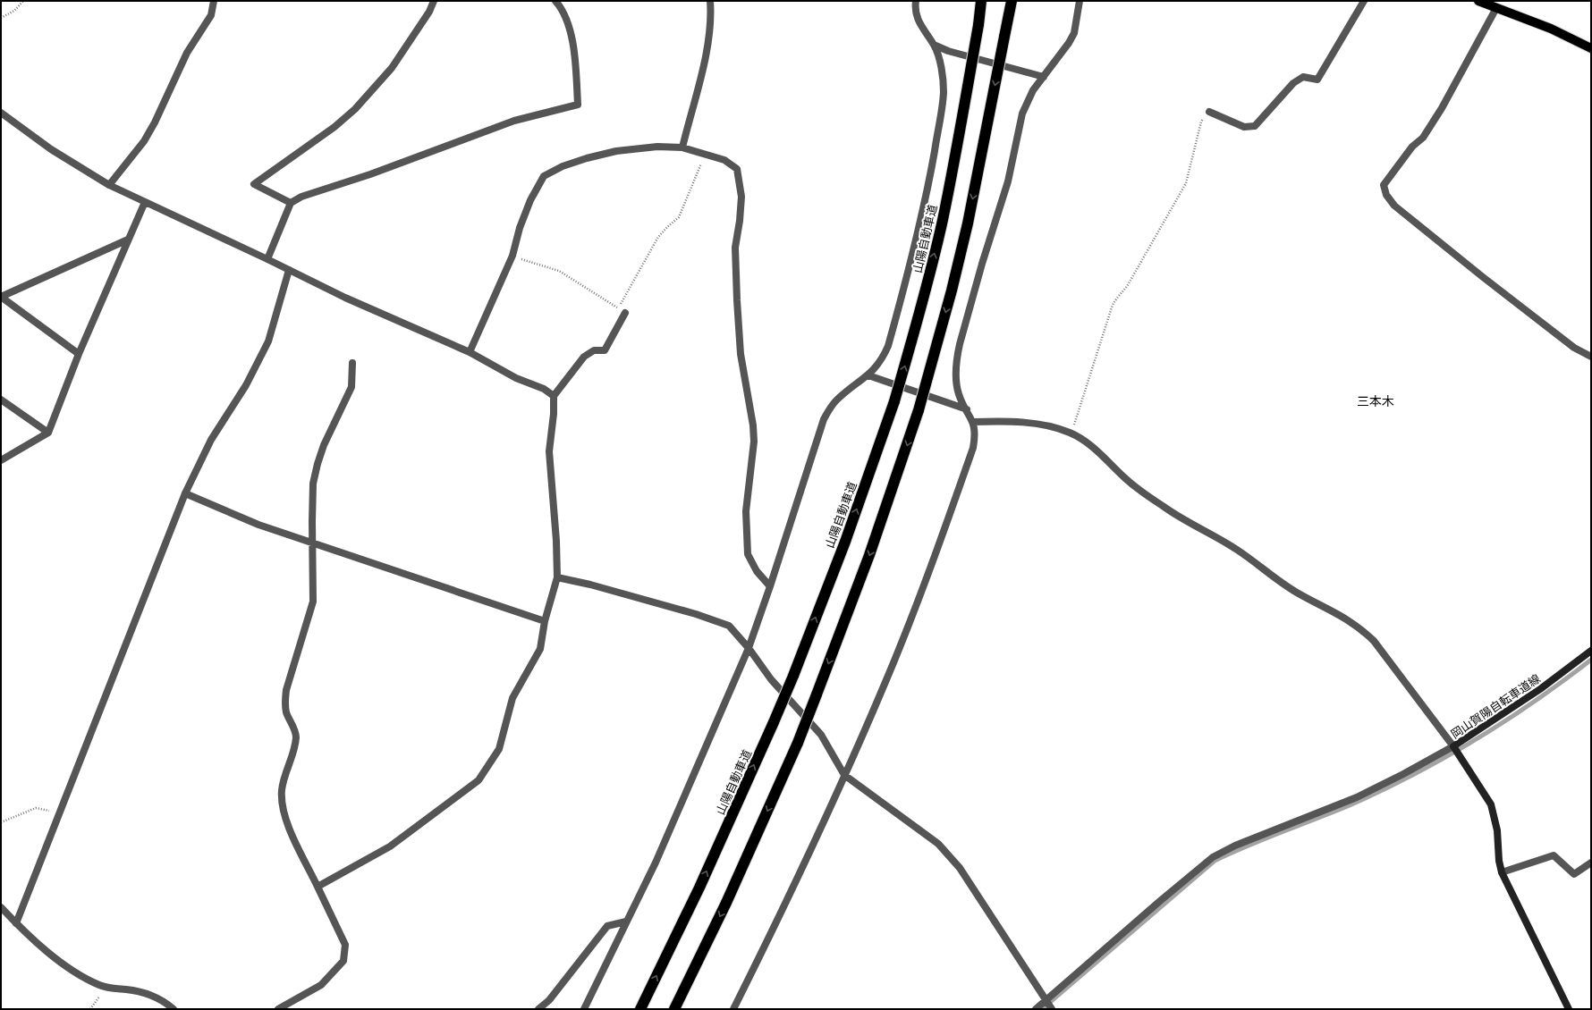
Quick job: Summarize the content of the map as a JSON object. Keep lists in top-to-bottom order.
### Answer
{
  "streets": {
    "highway": ["山陽自動車道"],
    "main road": ["岡山賀陽自転車道線"]
  },
  "districts": ["三本木"]
}
